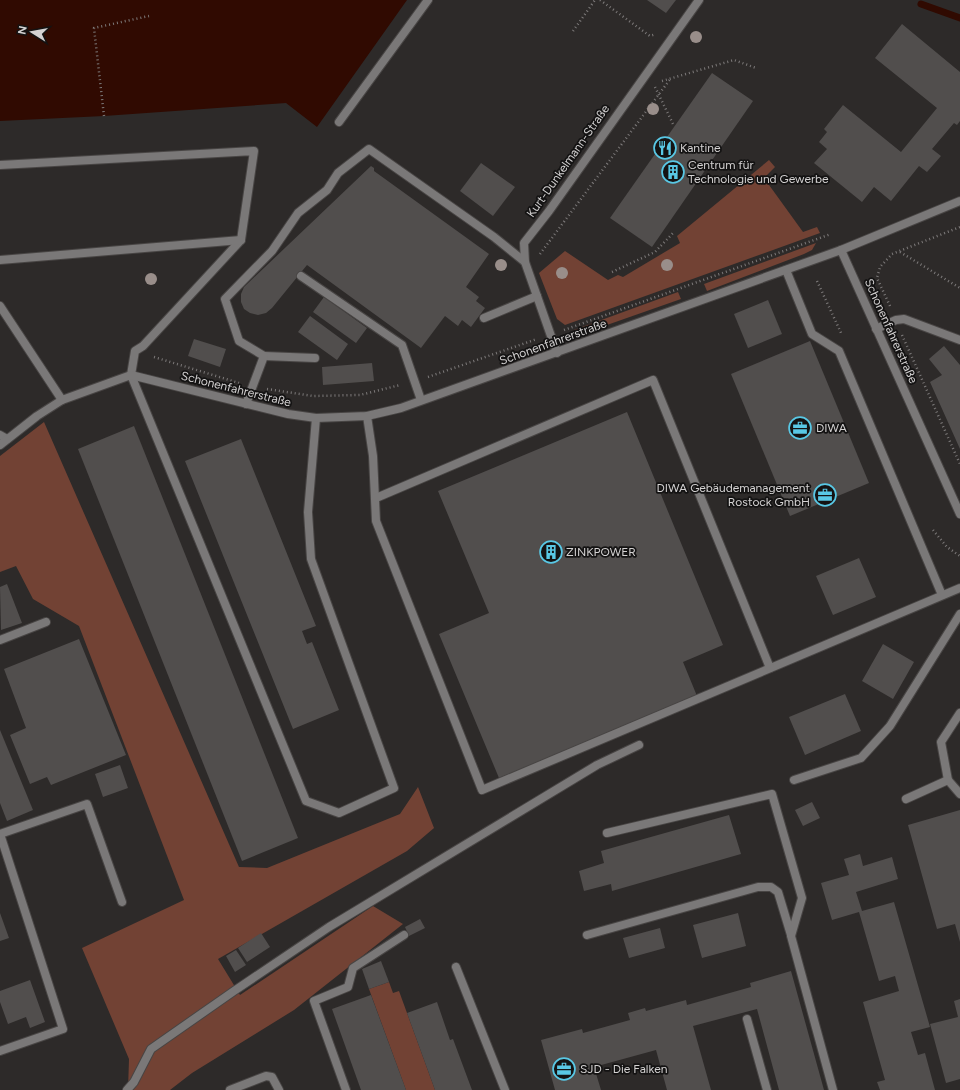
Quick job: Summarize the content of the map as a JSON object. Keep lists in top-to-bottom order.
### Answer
{
  "streets": {
    "street": ["Kurt-Dunkelmann-Straße", "Schonenfahrerstraße"]
  },
  "crossings": [
    ["Kurt-Dunkelmann-Straße", "Schonenfahrerstraße"]
  ],
  "places": {
    "restaurant": ["Kantine"],
    "building": ["Centrum für Technologie und Gewerbe", "ZINKPOWER"],
    "office": ["DIWA", "DIWA Gebäudemanagement Rostock GmbH", "SJD - Die Falken"]
  },
  "north": "left"
}
